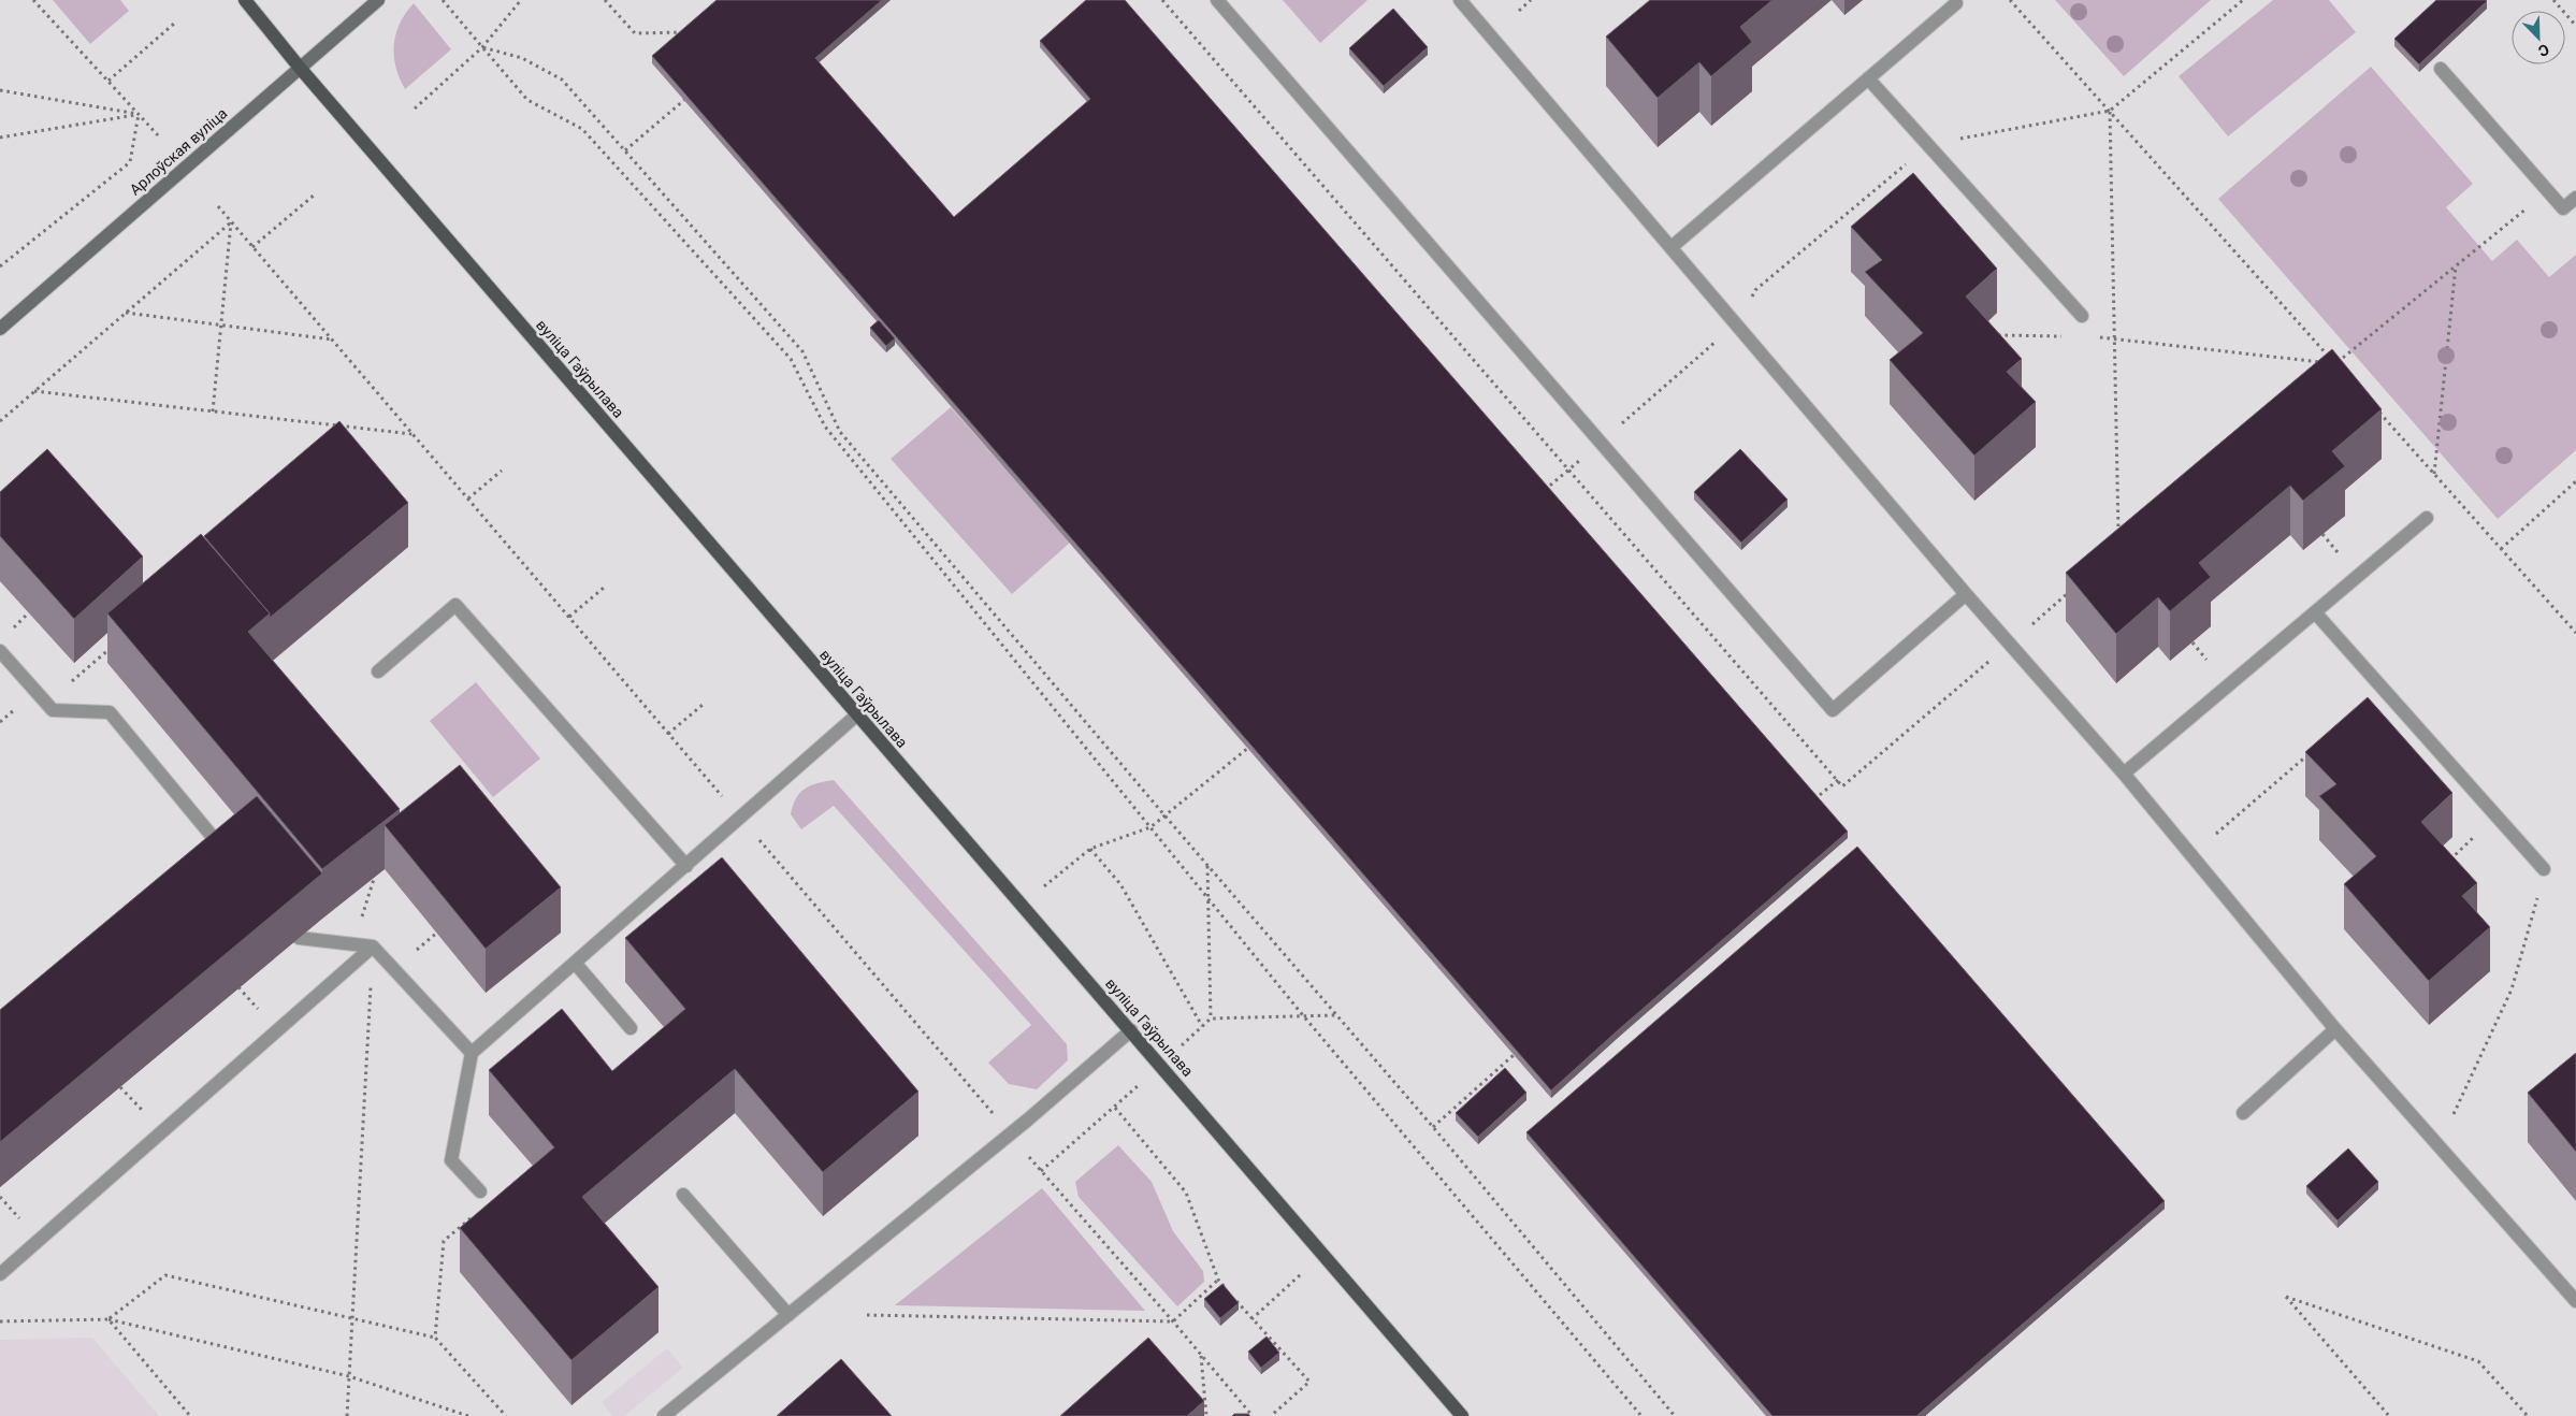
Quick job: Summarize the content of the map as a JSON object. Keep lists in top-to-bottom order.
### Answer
{
  "streets": {
    "main road": ["вуліца Гаўрылава"],
    "street": ["Арлоўская вуліца"]
  },
  "crossings": [
    ["Арлоўская вуліца", "вуліца Гаўрылава"]
  ],
  "north": "bottom right"
}
